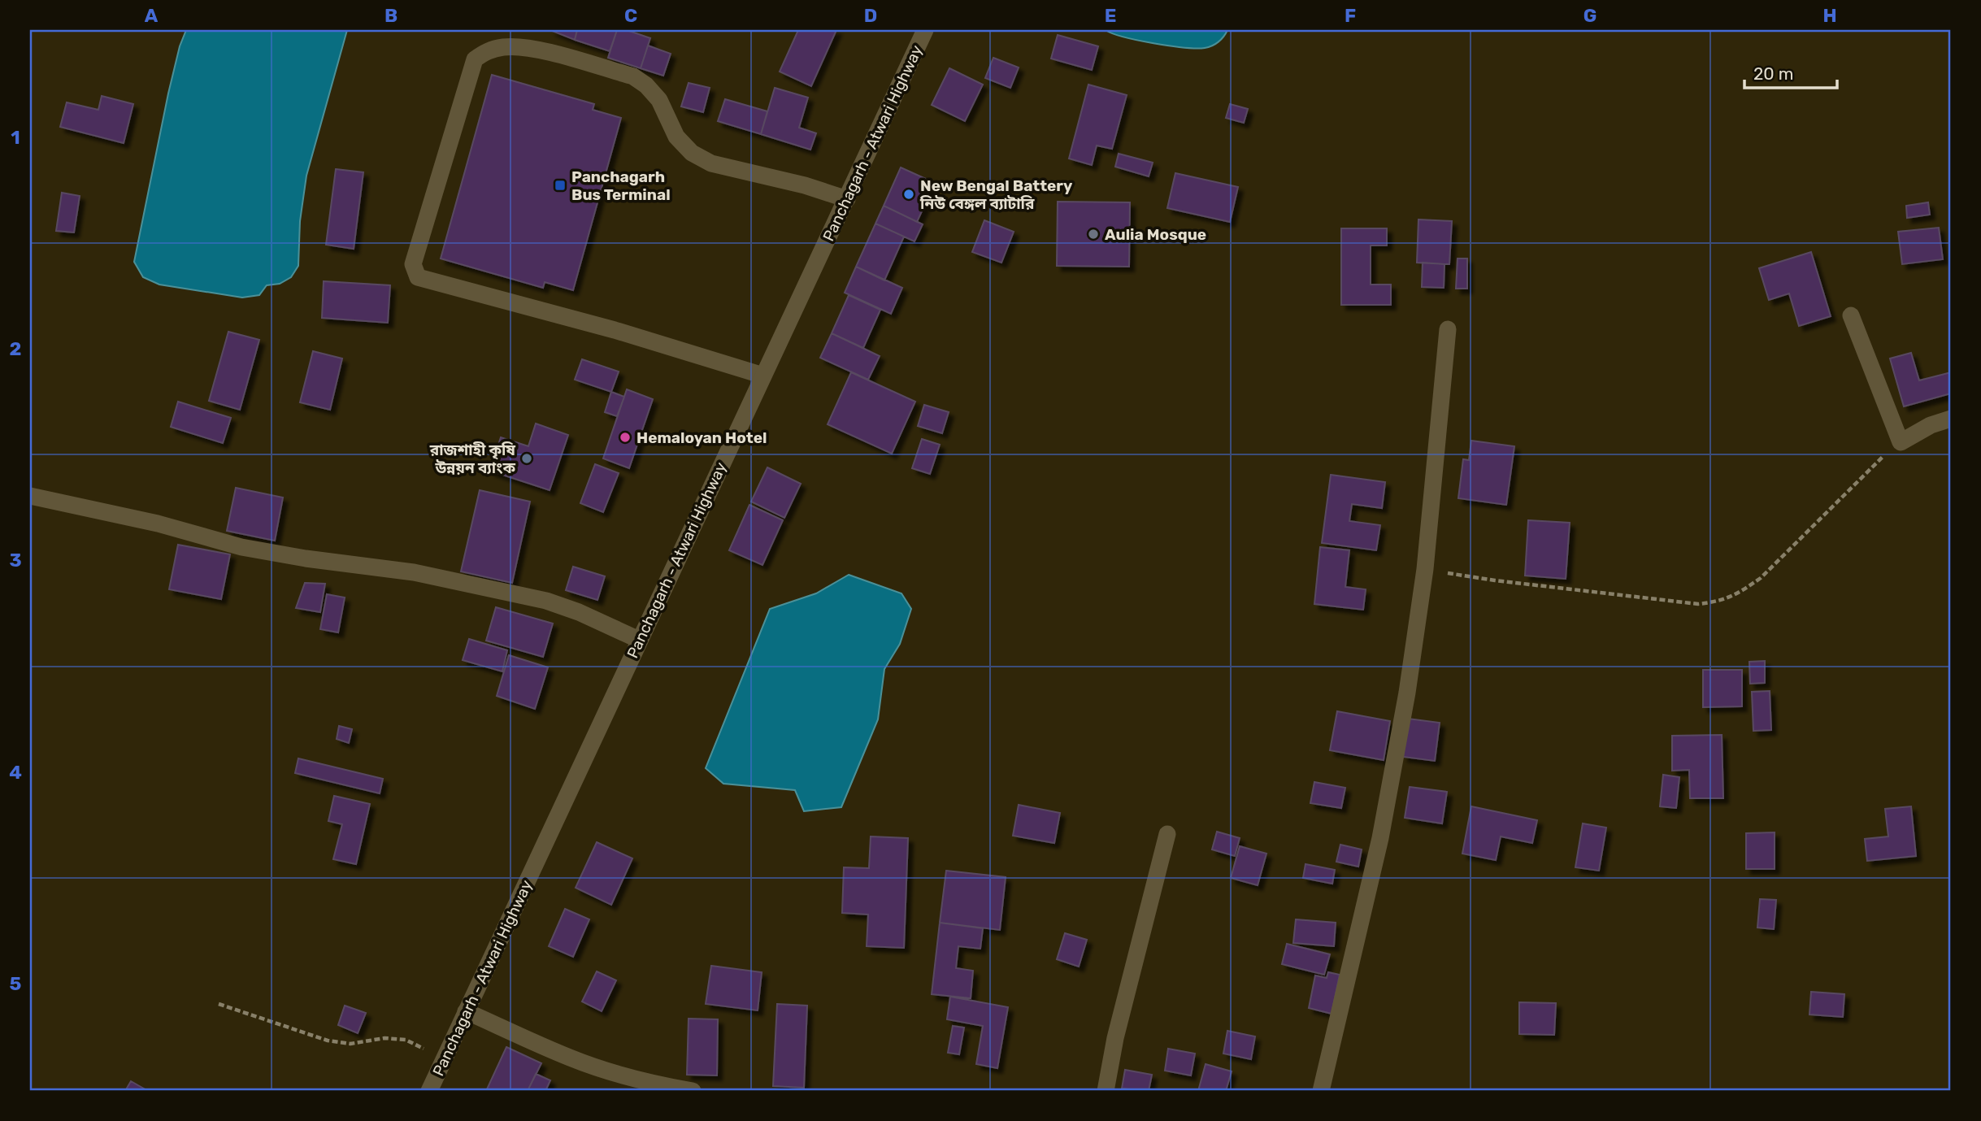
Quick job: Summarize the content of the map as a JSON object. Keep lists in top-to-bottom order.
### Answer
{
  "streets": {
    "street": ["Panchagarh - Atwari Highway"]
  },
  "places": {
    "transit": ["Panchagarh Bus Terminal"],
    "other": [
      "New Bengal Battery নিউ বেঙ্গল ব্যাটারি",
      "Aulia Mosque",
      "Hemaloyan Hotel",
      "রাজশাহী কৃষি উন্নয়ন ব্যাংক"
    ]
  },
  "scale_bar": "20 m",
  "grid": {
    "columns": [
      "A",
      "B",
      "C",
      "D",
      "E",
      "F",
      "G",
      "H"
    ],
    "rows": [
      "1",
      "2",
      "3",
      "4",
      "5"
    ]
  }
}
